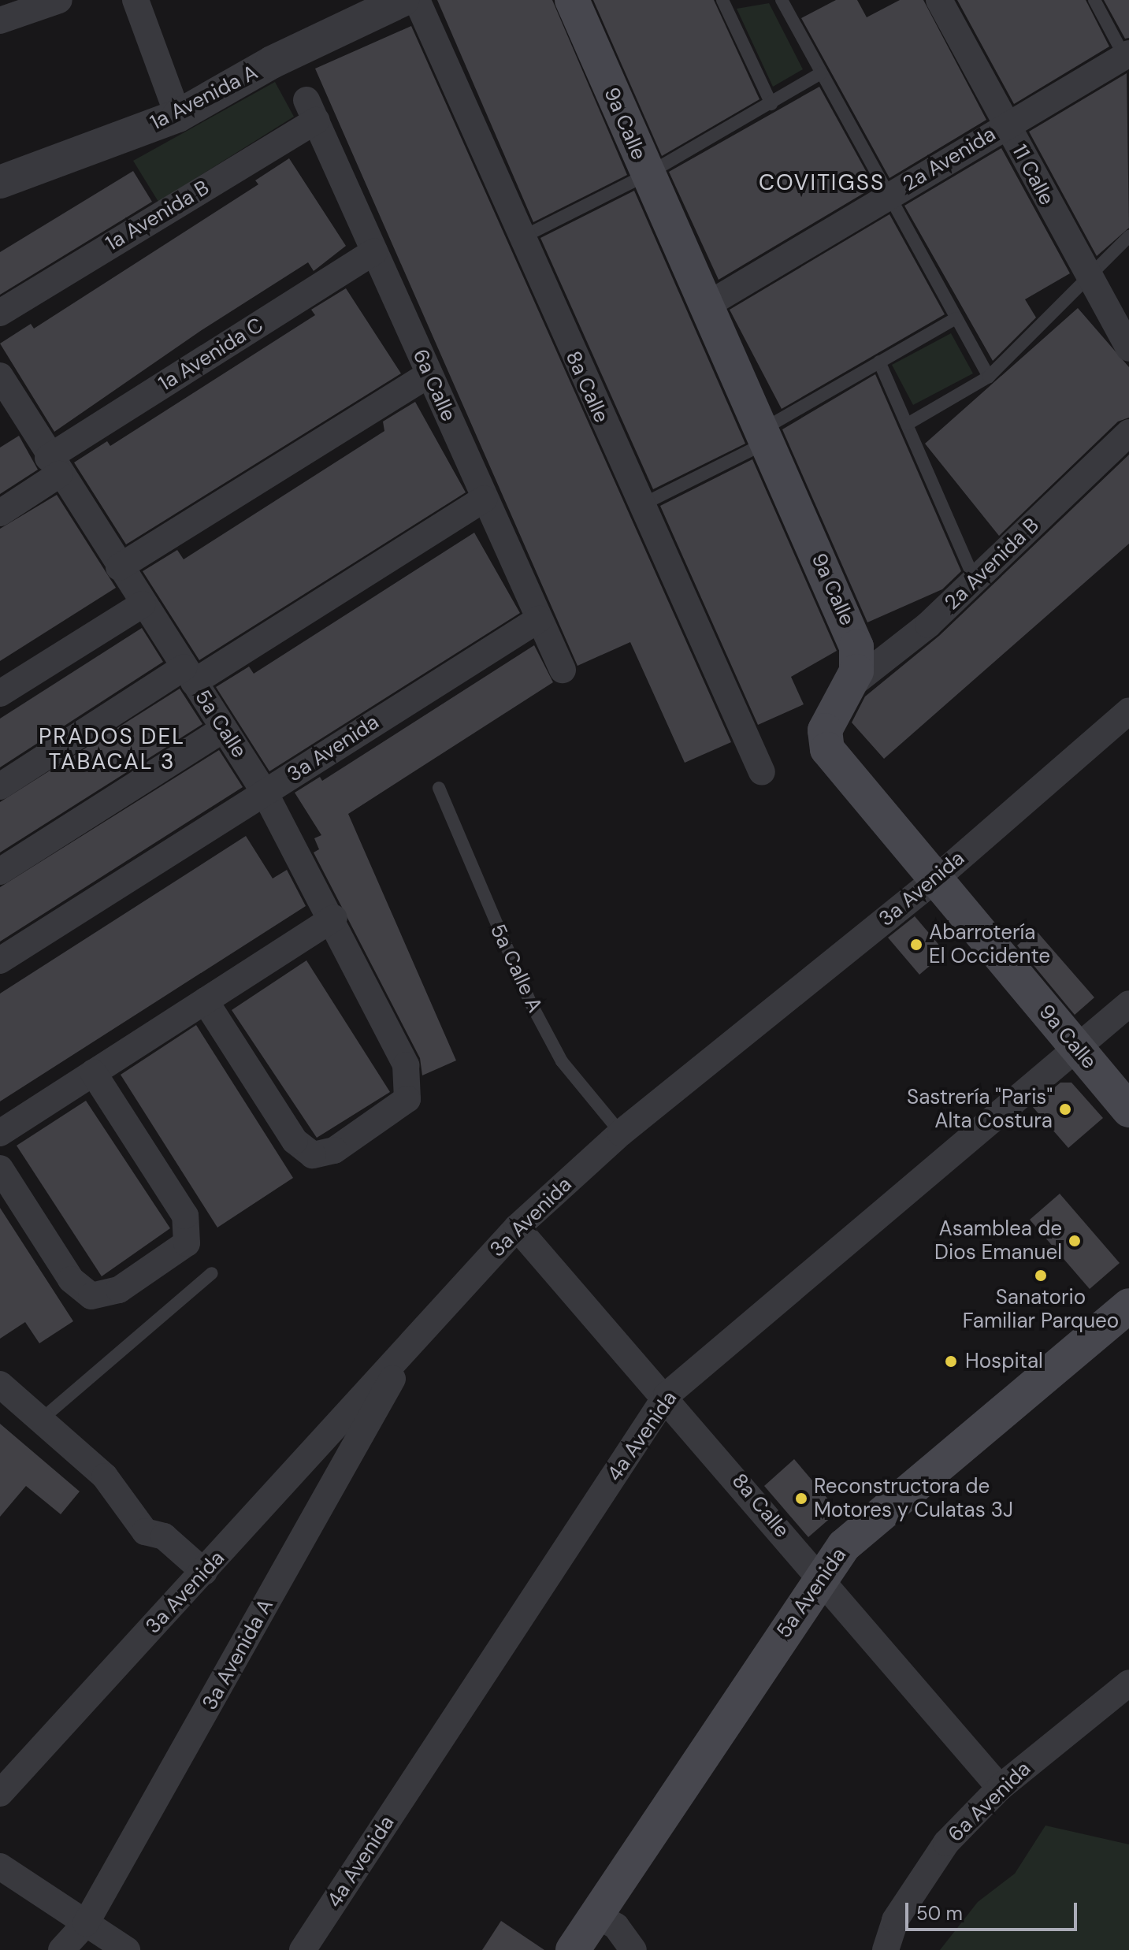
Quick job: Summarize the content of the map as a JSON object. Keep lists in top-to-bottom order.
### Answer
{
  "streets": {
    "main road": ["9a Calle", "5a Avenida"],
    "street": [
      "1a Avenida A",
      "2a Avenida",
      "11 Calle",
      "1a Avenida B",
      "1a Avenida C",
      "6a Calle",
      "8a Calle",
      "2a Avenida B",
      "5a Calle",
      "3a Avenida",
      "4a Avenida",
      "3a Avenida A",
      "6a Avenida"
    ],
    "lane": ["5a Calle A"]
  },
  "crossings": [
    ["9a Calle", "2a Avenida"],
    ["9a Calle", "2a Avenida B"],
    ["9a Calle", "3a Avenida"],
    ["9a Calle", "4a Avenida"],
    ["2a Avenida", "11 Calle"],
    ["1a Avenida B", "6a Calle"],
    ["1a Avenida C", "6a Calle"],
    ["1a Avenida C", "5a Calle"],
    ["6a Calle", "3a Avenida"],
    ["8a Calle", "3a Avenida"],
    ["8a Calle", "4a Avenida"],
    ["8a Calle", "5a Avenida"],
    ["8a Calle", "6a Avenida"],
    ["5a Calle", "3a Avenida"],
    ["3a Avenida", "5a Calle A"],
    ["3a Avenida", "3a Avenida A"]
  ],
  "districts": ["COVITIGSS", "PRADOS DEL TABACAL 3"],
  "places": [
    "Abarrotería El Occidente",
    "Sastrería \"Paris\" Alta Costura",
    "Asamblea de Dios Emanuel",
    "Sanatorio Familiar Parqueo",
    "Hospital",
    "Reconstructora de Motores y Culatas 3J"
  ],
  "scale_bar": "50 m"
}
